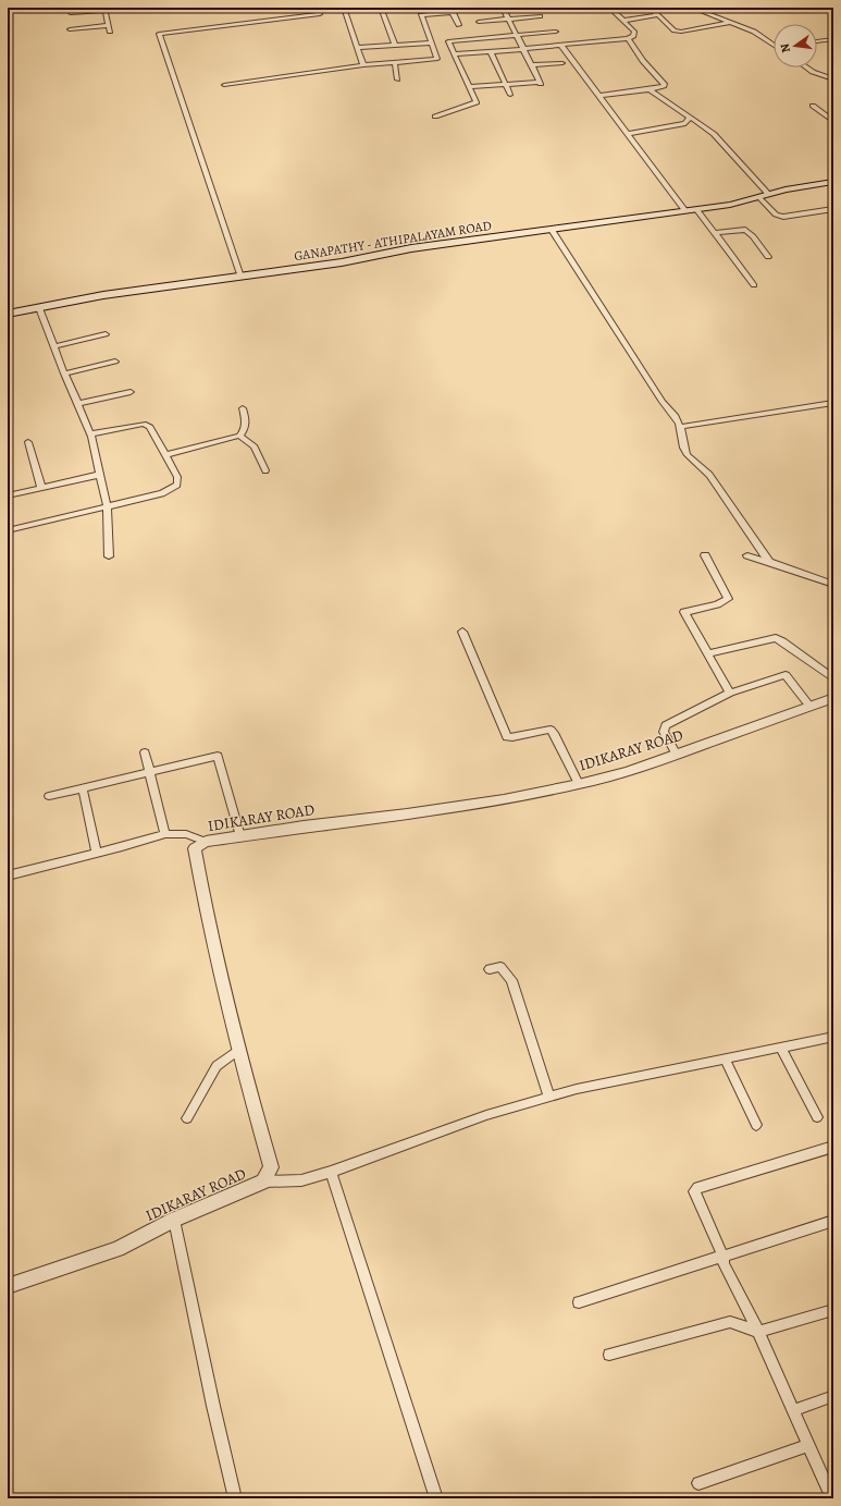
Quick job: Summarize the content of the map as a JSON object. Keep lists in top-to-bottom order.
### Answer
{
  "streets": {
    "main road": ["GANAPATHY - ATHIPALAYAM ROAD"],
    "street": ["IDIKARAY ROAD"]
  },
  "north": "left"
}
